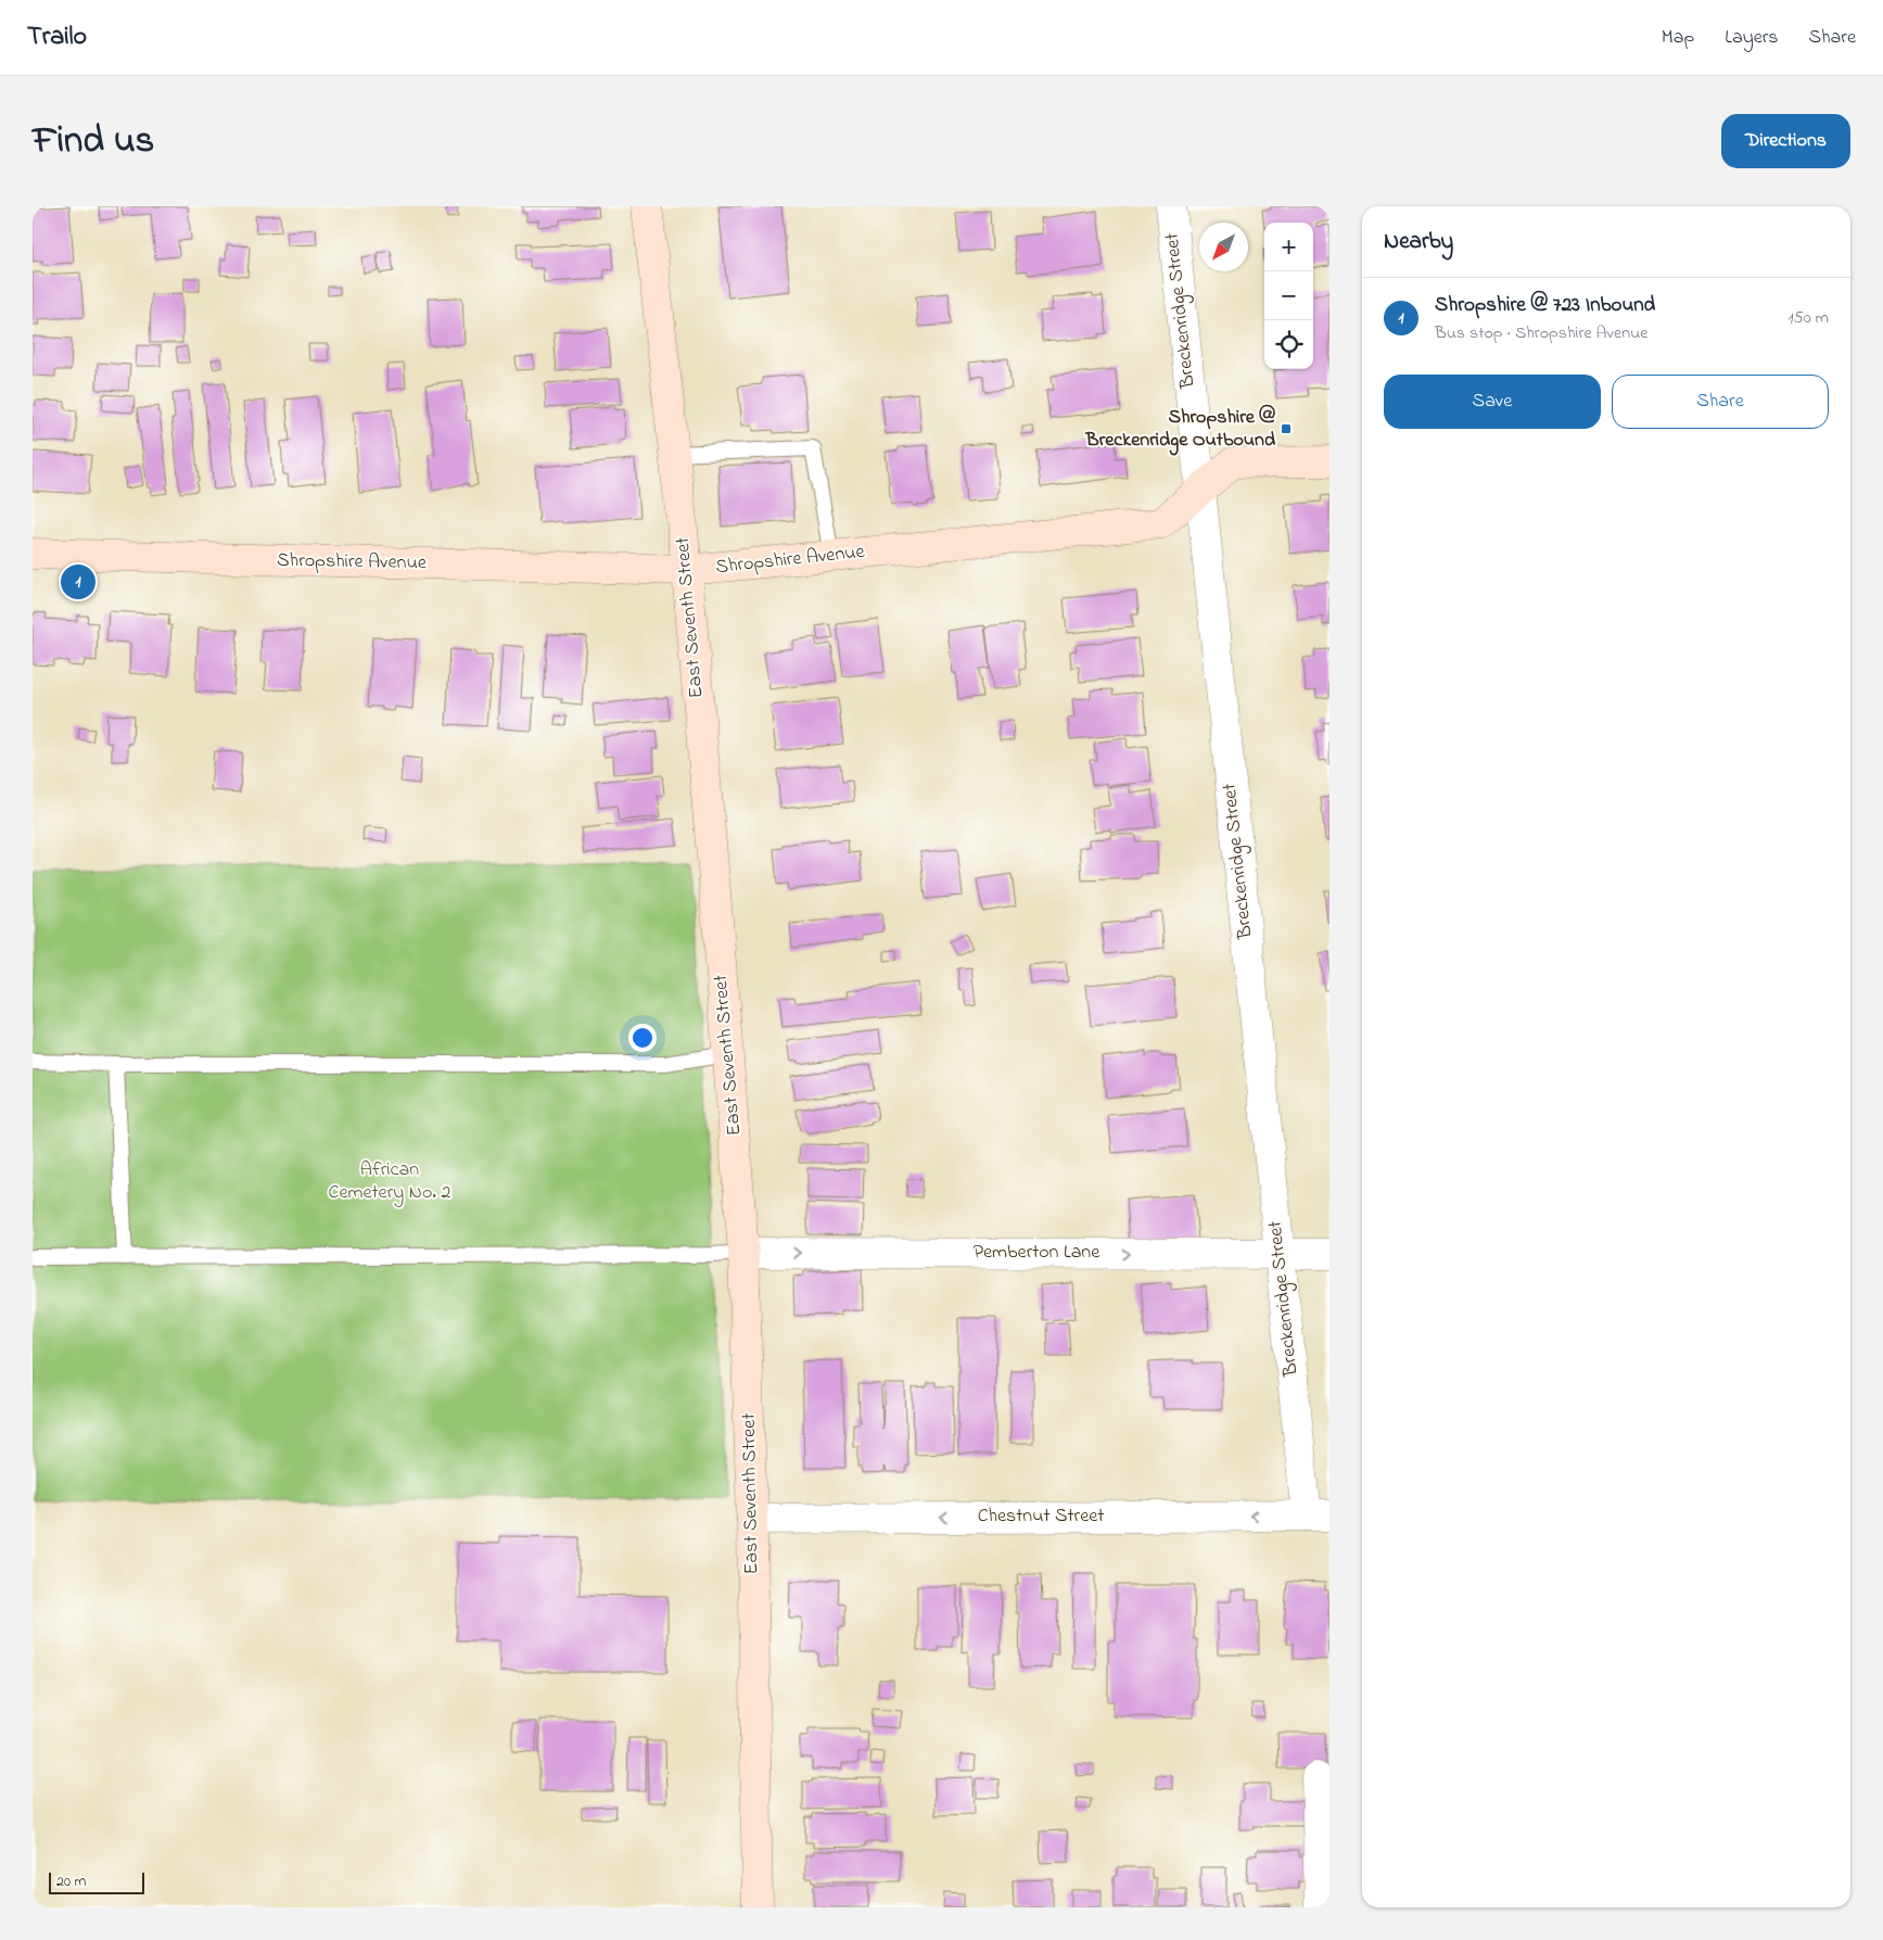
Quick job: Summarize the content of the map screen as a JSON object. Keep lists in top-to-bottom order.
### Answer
{
  "streets": {
    "street": [
      "Breckenridge Street",
      "Shropshire Avenue",
      "East Seventh Street",
      "Pemberton Lane",
      "Chestnut Street"
    ]
  },
  "crossings": [
    ["Breckenridge Street", "Shropshire Avenue"],
    ["Breckenridge Street", "Pemberton Lane"],
    ["Breckenridge Street", "Chestnut Street"],
    ["Shropshire Avenue", "East Seventh Street"],
    ["East Seventh Street", "Pemberton Lane"],
    ["East Seventh Street", "Chestnut Street"]
  ],
  "one_way": ["Pemberton Lane", "Chestnut Street"],
  "parks": ["African Cemetery No. 2"],
  "places": {
    "transit": ["Shropshire @ Breckenridge Outbound"]
  },
  "scale_bar": "20 m",
  "north": "bottom left",
  "page": {
    "header": "Trailo",
    "nav": ["Map", "Layers", "Share"],
    "title": "Find us",
    "buttons": [
      "Directions",
      ["Save", "Share"]
    ],
    "heading": "Nearby",
    "map_buttons": ["+", "−"],
    "list": [
      {
        "mark": "1",
        "name": "Shropshire @ 723 Inbound",
        "note": "Bus stop · Shropshire Avenue",
        "value": "150 m"
      }
    ],
    "pins": "1",
    "scale": "20 m"
  }
}
